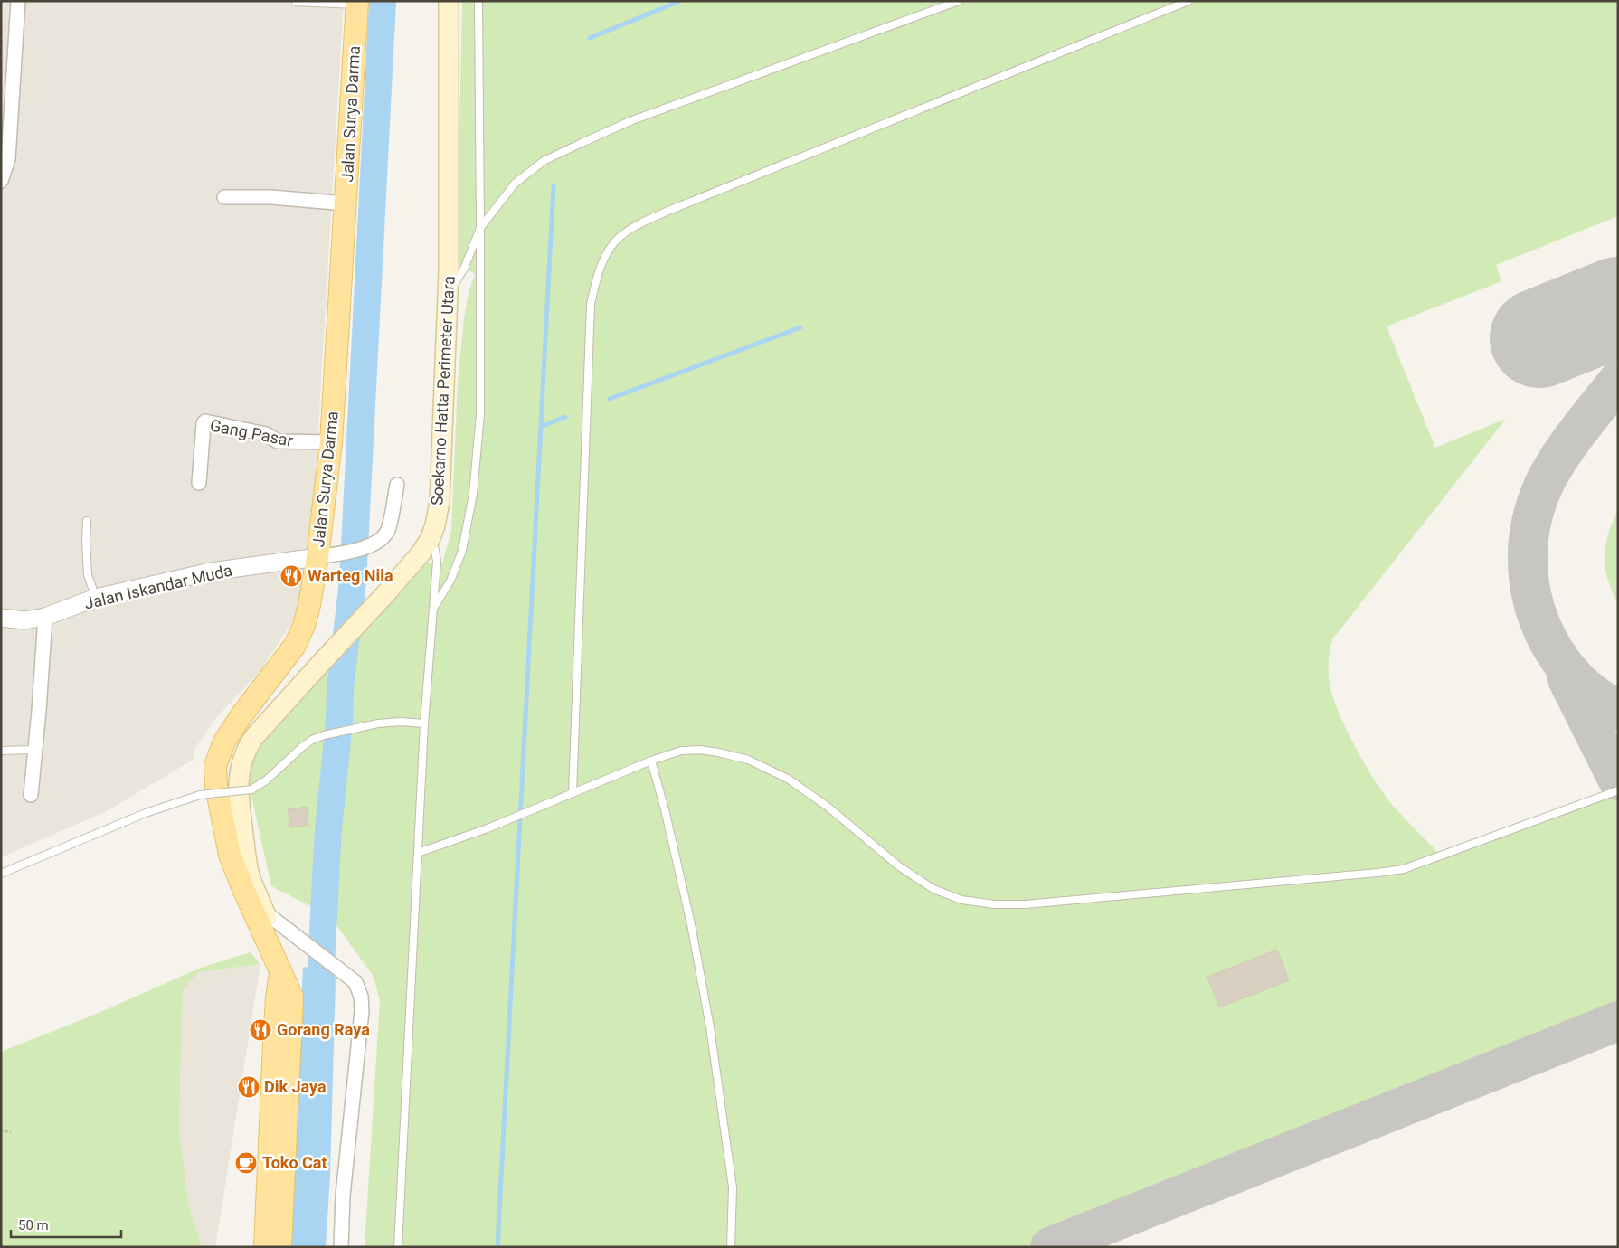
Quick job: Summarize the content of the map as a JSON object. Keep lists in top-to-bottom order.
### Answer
{
  "streets": {
    "main road": ["Jalan Surya Darma", "Soekarno Hatta Perimeter Utara"],
    "street": ["Gang Pasar", "Jalan Iskandar Muda"]
  },
  "crossings": [
    ["Jalan Surya Darma", "Soekarno Hatta Perimeter Utara"],
    ["Jalan Surya Darma", "Gang Pasar"],
    ["Jalan Surya Darma", "Jalan Iskandar Muda"]
  ],
  "places": {
    "restaurant": ["Warteg Nila", "Gorang Raya", "Dik Jaya"],
    "cafe": ["Toko Cat"]
  },
  "scale_bar": "50 m"
}
